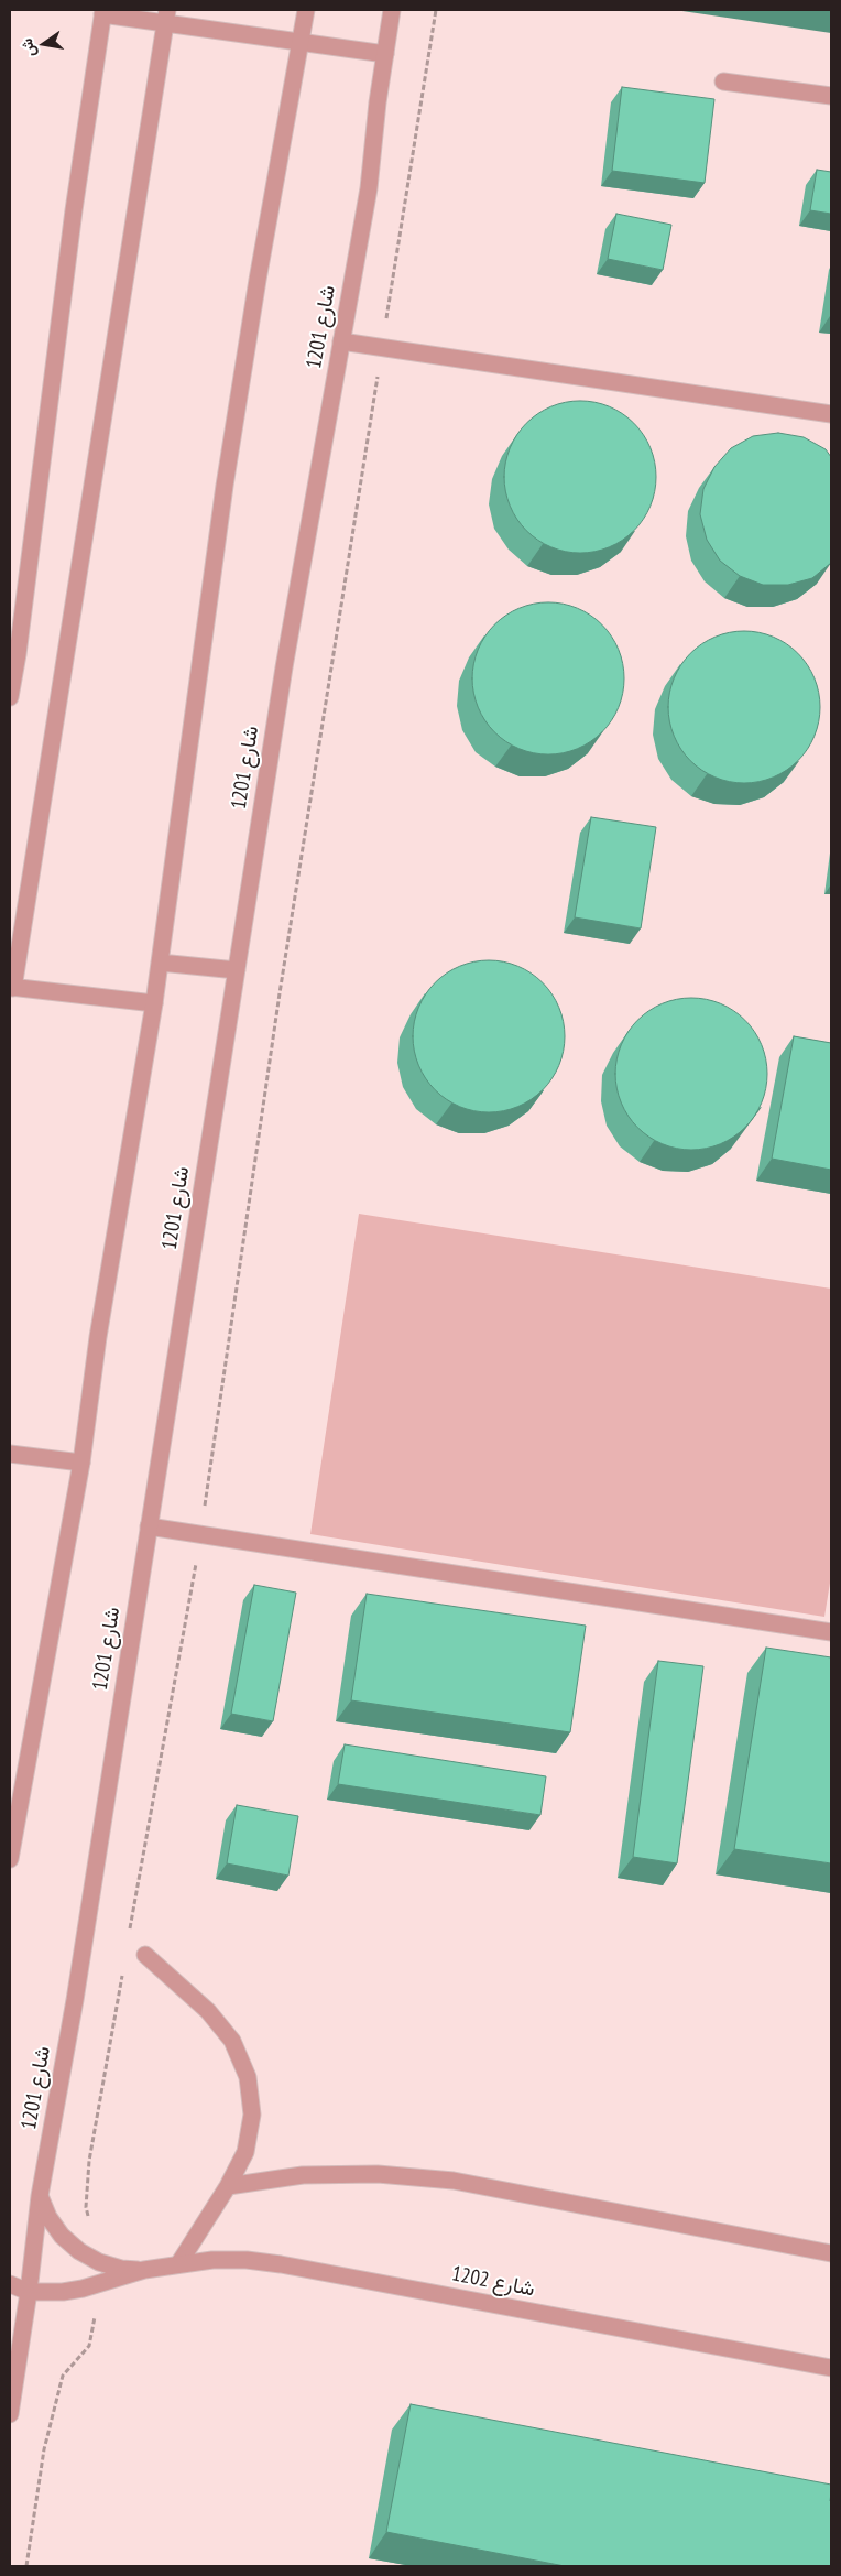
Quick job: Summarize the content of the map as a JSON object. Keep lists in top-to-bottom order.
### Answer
{
  "streets": {
    "street": ["شارع 1201", "شارع 1202"]
  },
  "crossings": [
    ["شارع 1201", "شارع 1202"]
  ],
  "north": "left"
}
